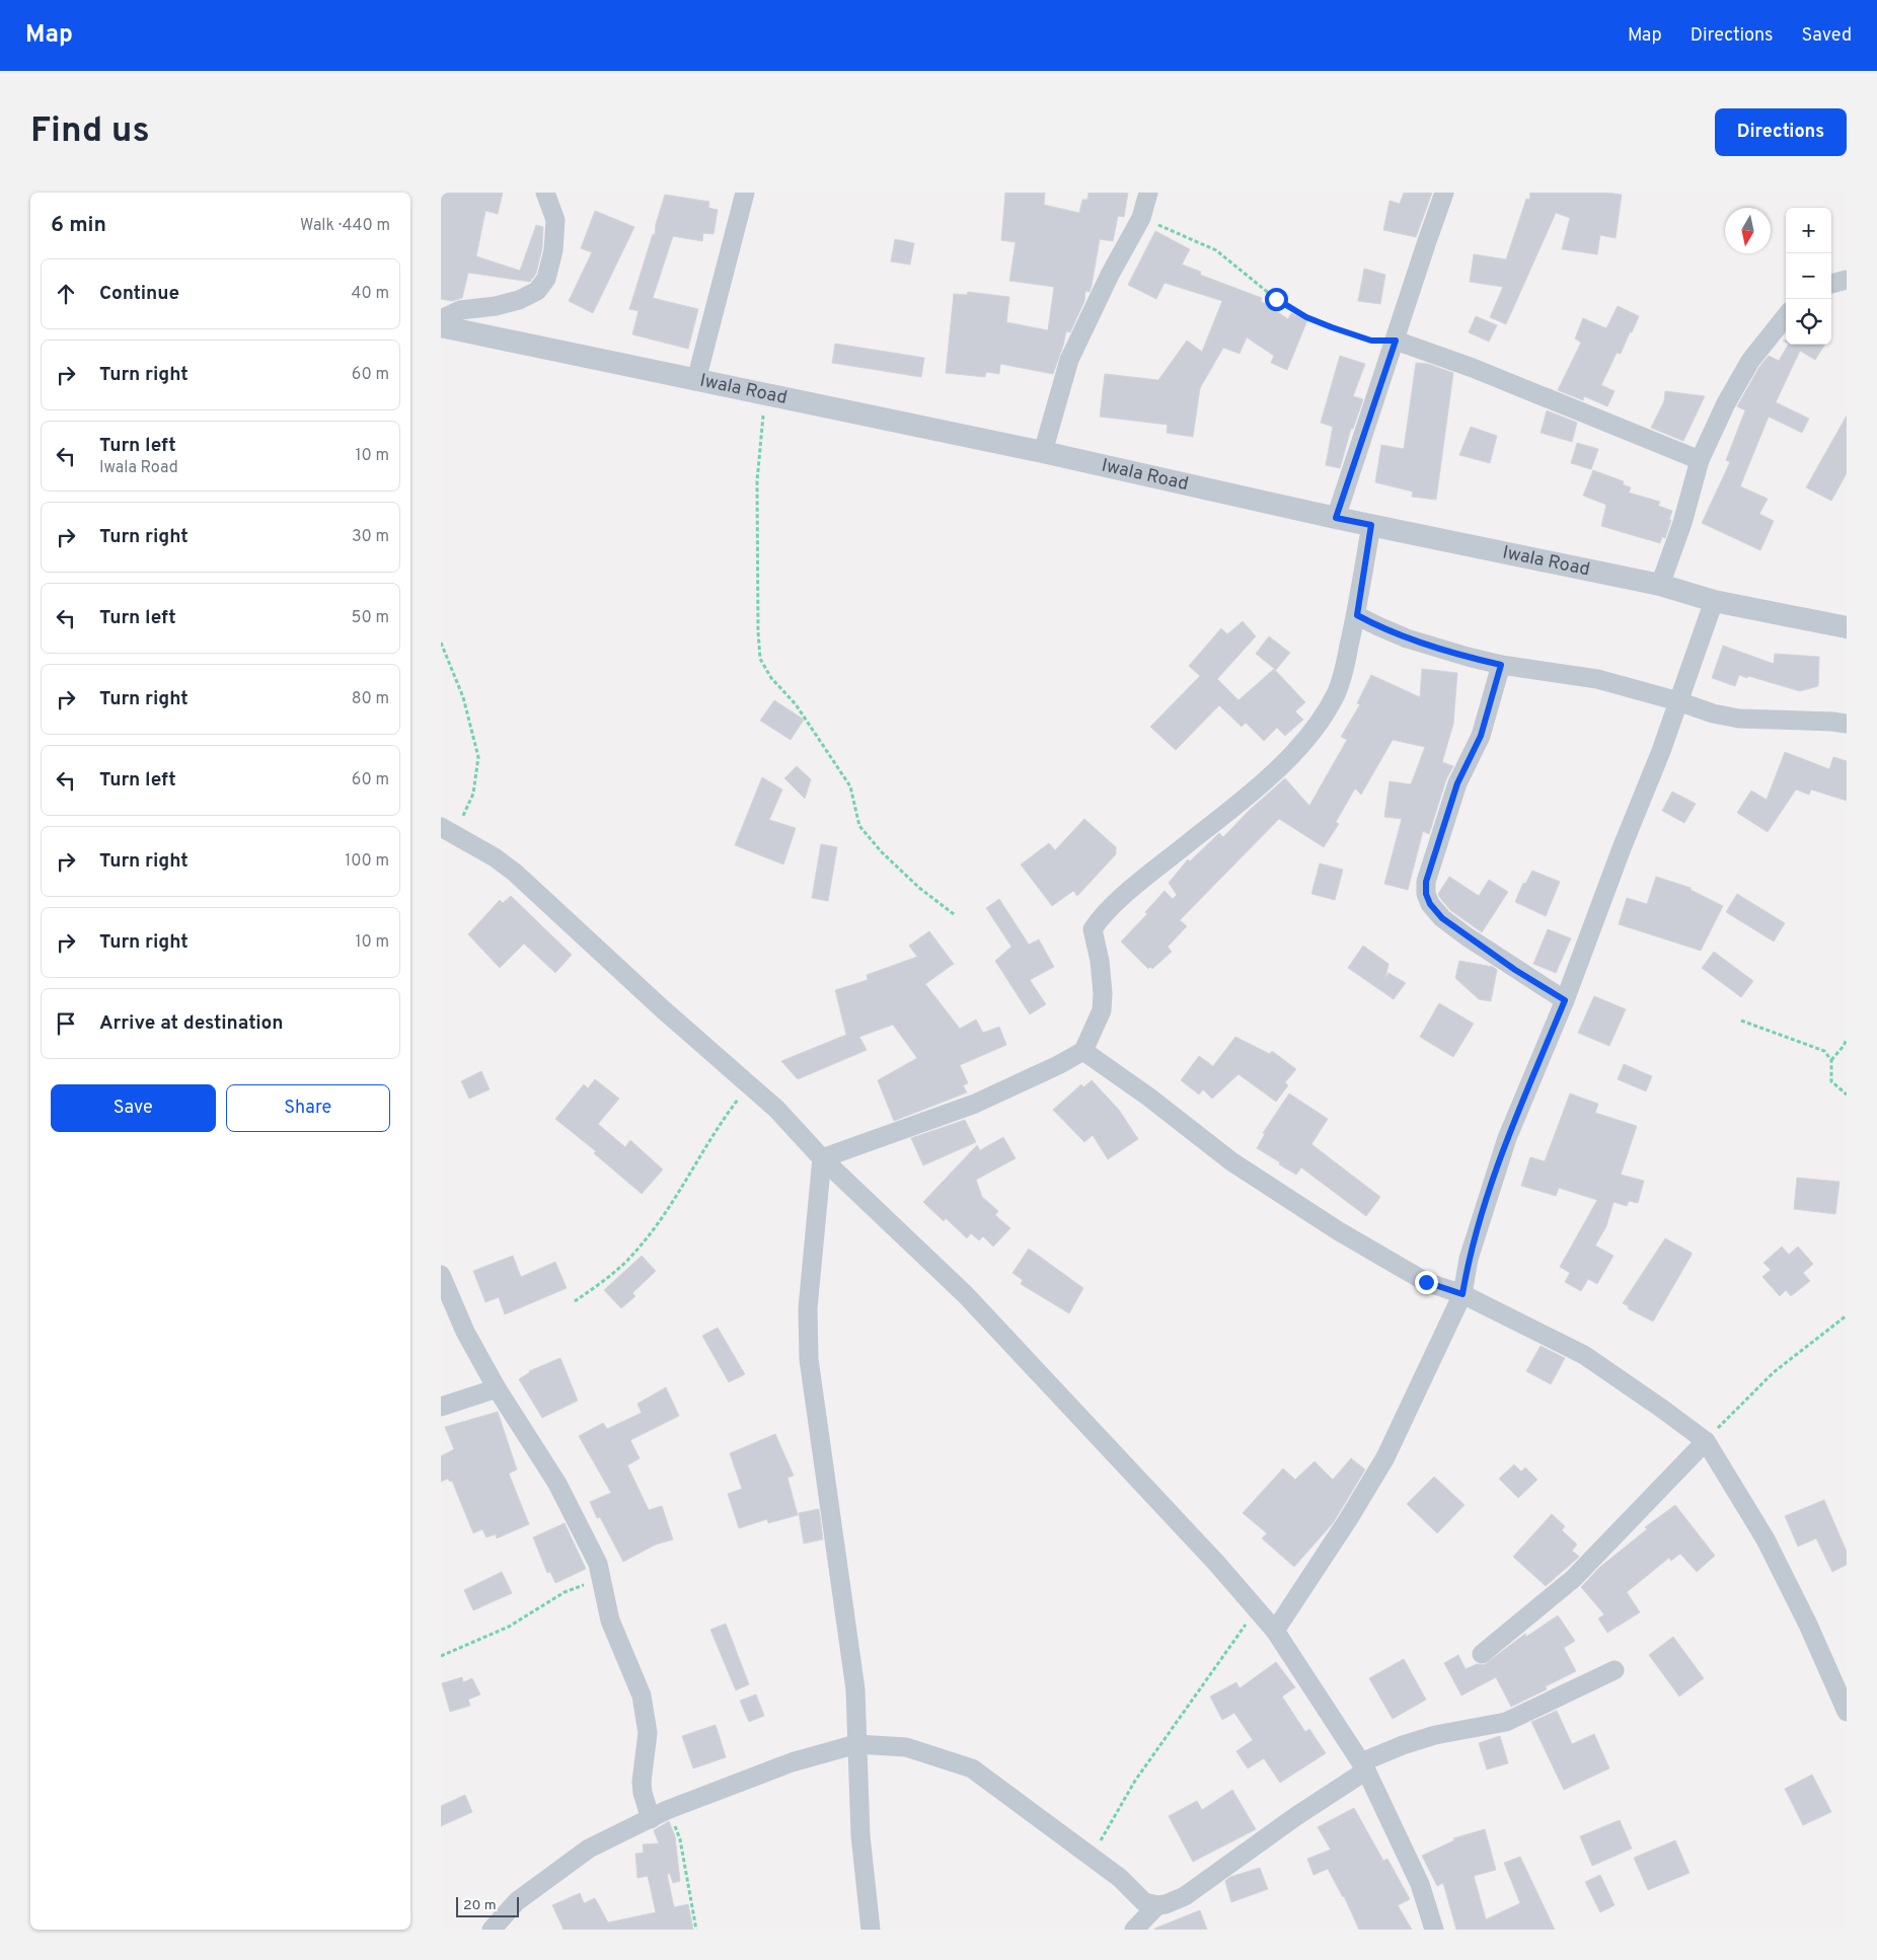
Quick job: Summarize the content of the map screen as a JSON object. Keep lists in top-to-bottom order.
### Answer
{
  "streets": {
    "street": ["Iwala Road"]
  },
  "scale_bar": "20 m",
  "north": "bottom",
  "page": {
    "header": "Map",
    "nav": ["Map", "Directions", "Saved"],
    "buttons": [
      "Directions",
      ["Save", "Share"]
    ],
    "title": "Find us",
    "heading": ["6 min", "Walk · 440 m"],
    "map_buttons": ["+", "−"],
    "list": [
      ["Continue", "40 m"],
      ["Turn right", "60 m"],
      ["Turn left", "Iwala Road", "10 m"],
      ["Turn right", "30 m"],
      ["Turn left", "50 m"],
      ["Turn right", "80 m"],
      ["Turn left", "60 m"],
      ["Turn right", "100 m"],
      ["Turn right", "10 m"],
      "Arrive at destination"
    ],
    "scale": "20 m"
  }
}
